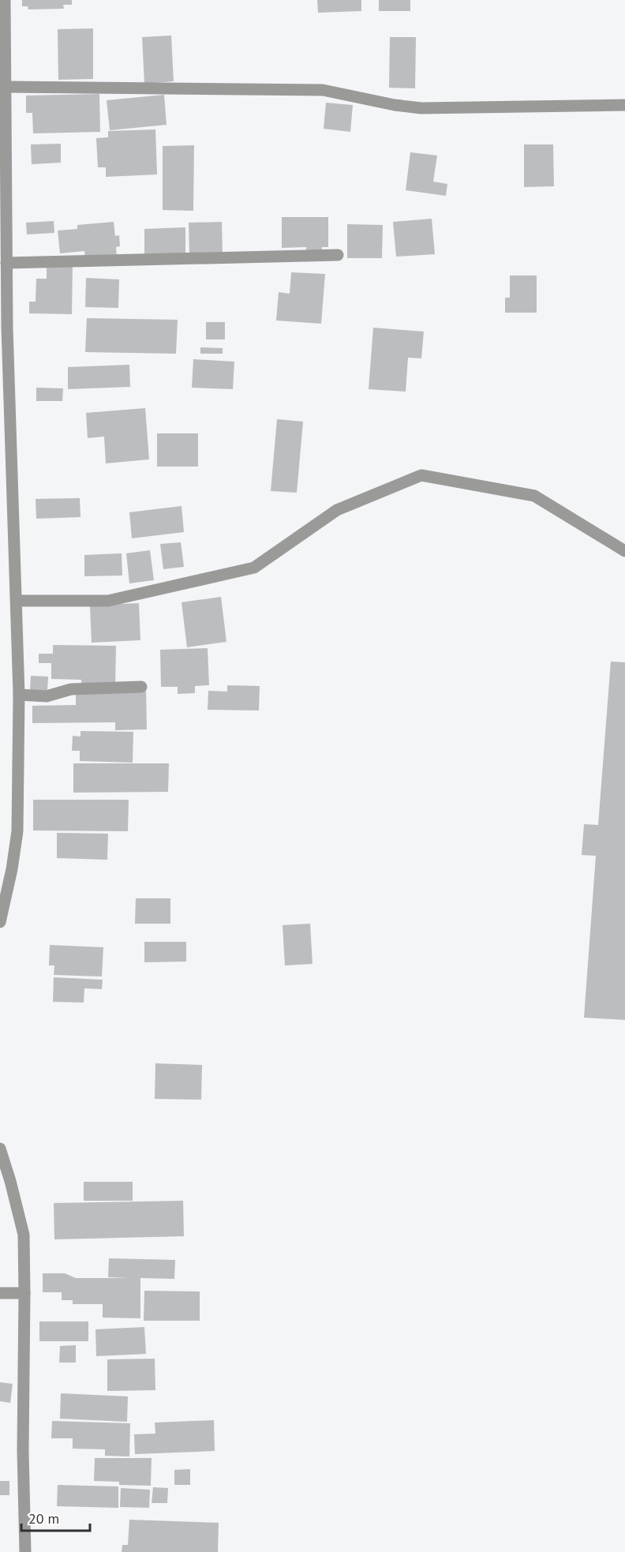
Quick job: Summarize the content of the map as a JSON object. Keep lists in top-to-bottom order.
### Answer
{
  "scale_bar": "20 m"
}
